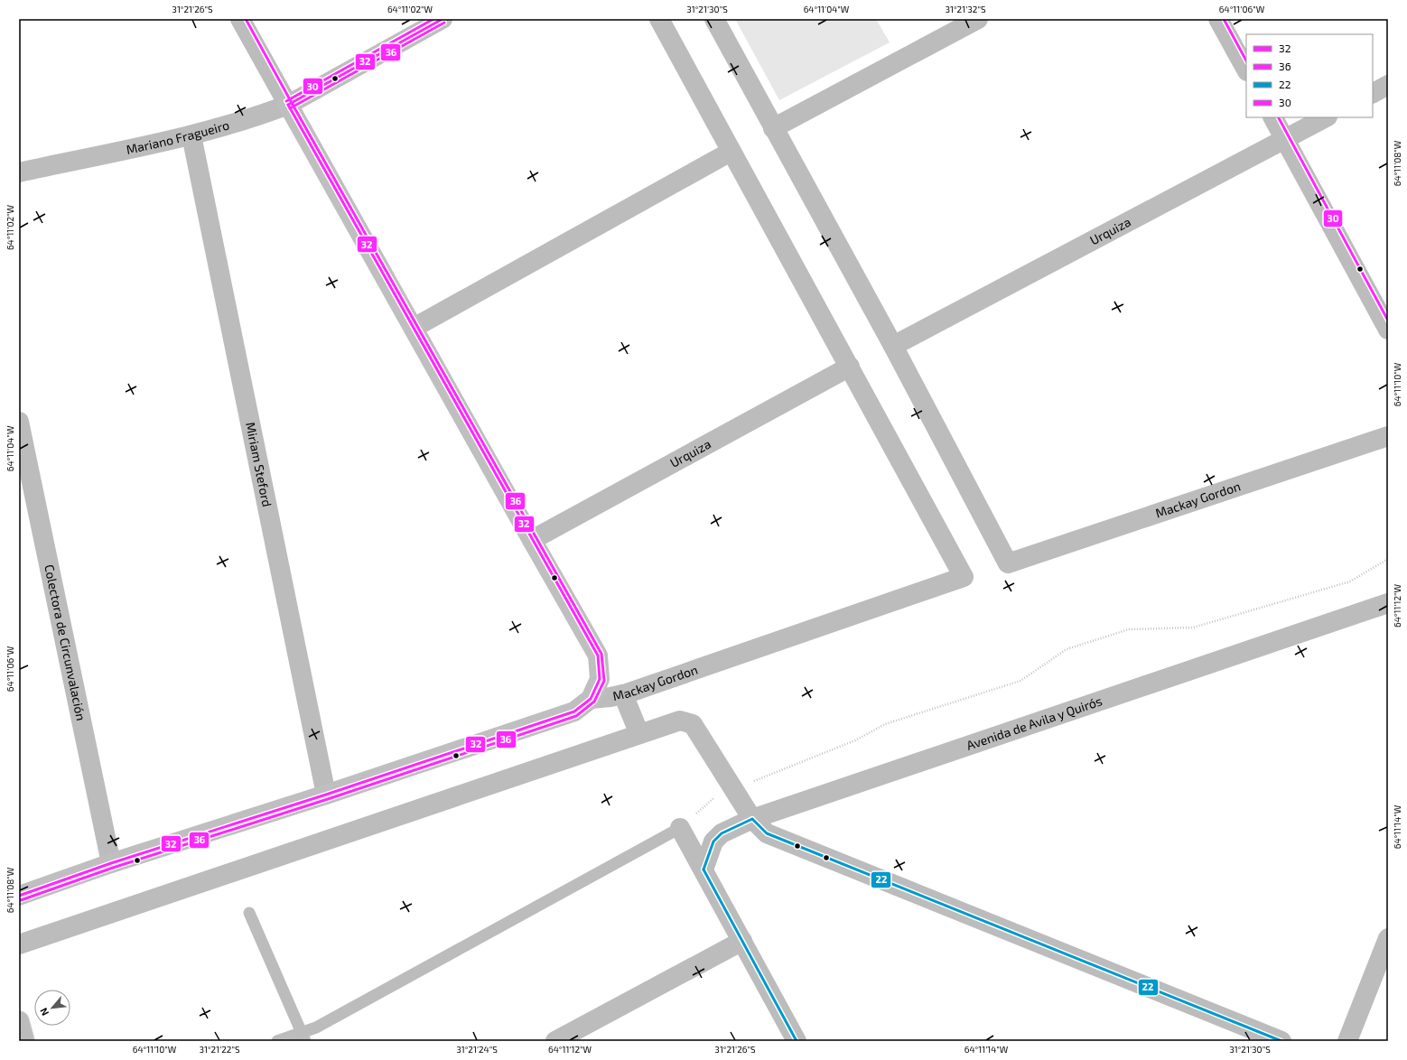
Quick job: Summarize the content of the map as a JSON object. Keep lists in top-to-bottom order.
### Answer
{
  "streets": {
    "main road": [
      "Mariano Fragueiro",
      "Urquiza",
      "Miriam Steford",
      "Mackay Gordon",
      "Colectora de Circunvalación",
      "Avenida de Avila y Quirós"
    ]
  },
  "crossings": [
    ["Mariano Fragueiro", "Miriam Steford"],
    ["Urquiza", "Mackay Gordon"],
    ["Miriam Steford", "Mackay Gordon"],
    ["Mackay Gordon", "Colectora de Circunvalación"]
  ],
  "lines": [
    "transit line 32",
    "transit line 30",
    "transit line 36",
    "transit line 22"
  ],
  "legend": [
    "32",
    "36",
    "22",
    "30"
  ],
  "north": "bottom left",
  "coordinates": [
    "31°21'26\"S",
    "64°11'02\"W",
    "31°21'30\"S",
    "64°11'04\"W",
    "31°21'32\"S",
    "64°11'06\"W",
    "64°11'08\"W",
    "64°11'10\"W",
    "64°11'12\"W",
    "64°11'14\"W",
    "31°21'22\"S",
    "31°21'24\"S"
  ]
}
